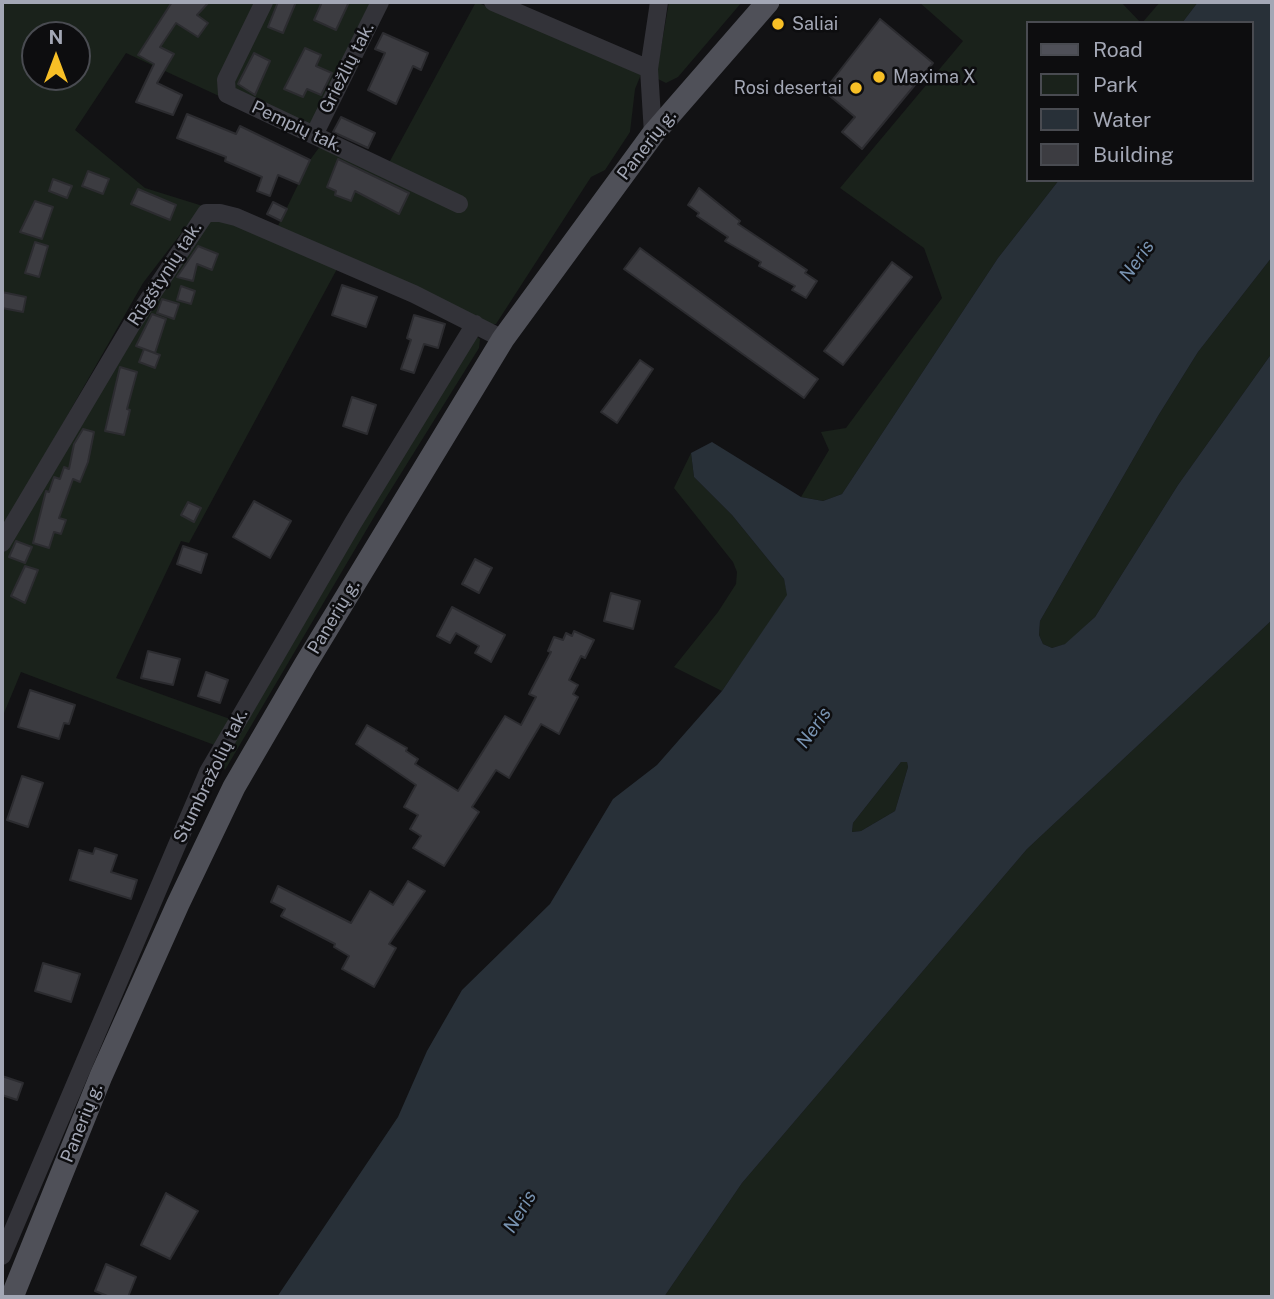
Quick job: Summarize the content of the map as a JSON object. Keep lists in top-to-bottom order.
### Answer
{
  "streets": {
    "main road": ["Panerių g."],
    "street": [
      "Griežlių tak.",
      "Pempių tak.",
      "Rūgštynių tak.",
      "Stumbražolių tak."
    ]
  },
  "crossings": [
    ["Griežlių tak.", "Pempių tak."],
    ["Panerių g.", "Rūgštynių tak."],
    ["Rūgštynių tak.", "Stumbražolių tak."]
  ],
  "water": ["Neris"],
  "places": ["Saliai", "Maxima X", "Rosi desertai"],
  "legend": [
    "Road",
    "Park",
    "Water",
    "Building"
  ],
  "north": "top"
}
